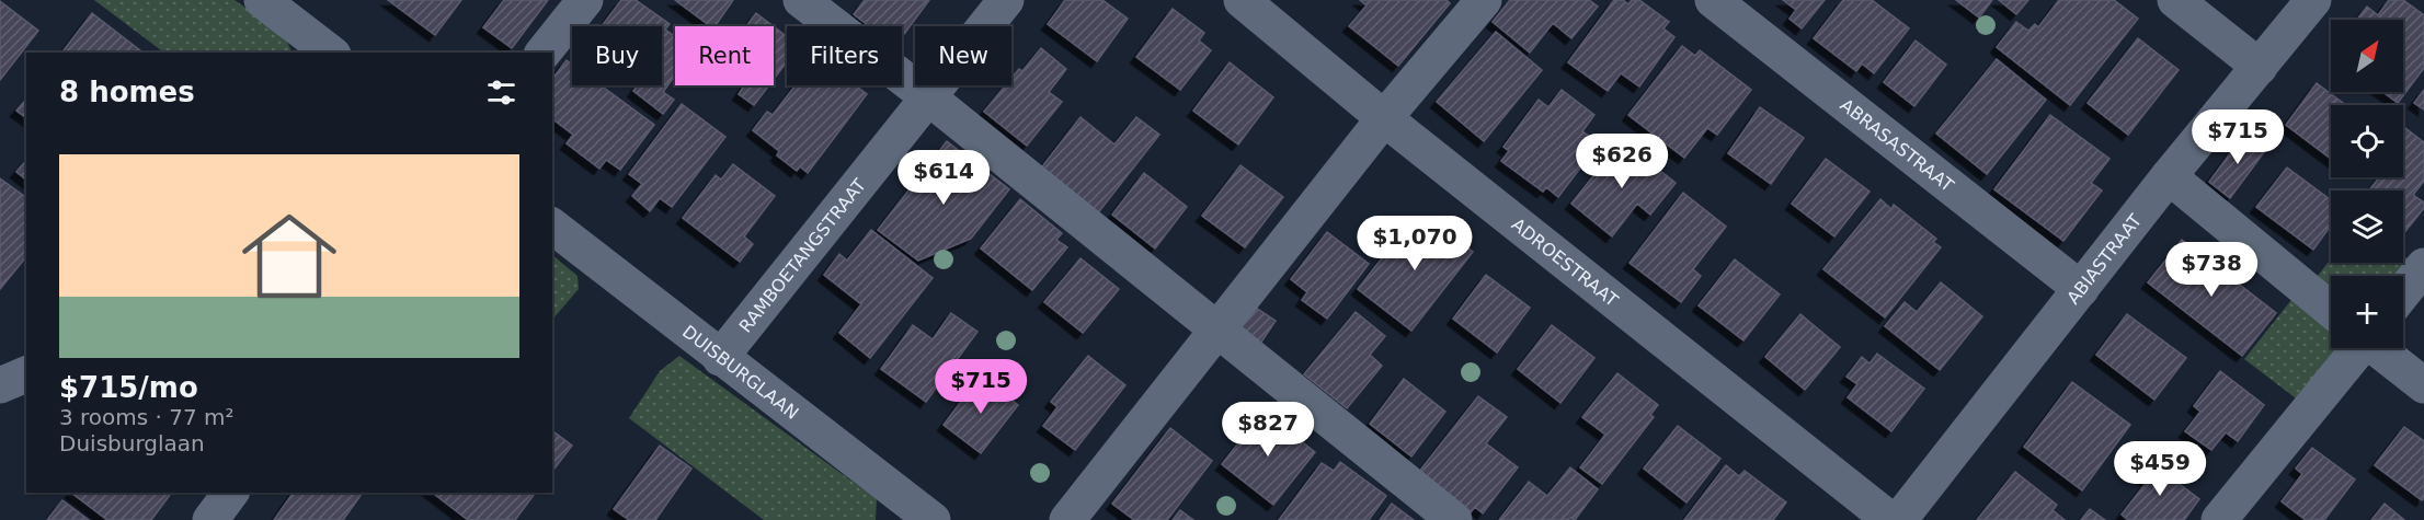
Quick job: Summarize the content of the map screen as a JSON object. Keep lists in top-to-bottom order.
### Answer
{
  "streets": {
    "street": [
      "ABRASASTRAAT",
      "RAMBOETANGSTRAAT",
      "ABIASTRAAT",
      "ADROESTRAAT",
      "DUISBURGLAAN"
    ]
  },
  "crossings": [
    ["ABRASASTRAAT", "ABIASTRAAT"],
    ["RAMBOETANGSTRAAT", "DUISBURGLAAN"]
  ],
  "north": "top right",
  "page": {
    "map_buttons": "+",
    "chip": [
      "Buy",
      "Rent",
      "Filters",
      "New"
    ],
    "heading": "8 homes",
    "price": [
      "$715",
      "$626",
      "$614",
      "$1,070",
      "$738",
      "$715",
      "$827",
      "$459"
    ],
    "list": [
      {
        "name": "$715/mo",
        "note": "3 rooms · 77 m² · Duisburglaan"
      }
    ]
  }
}
